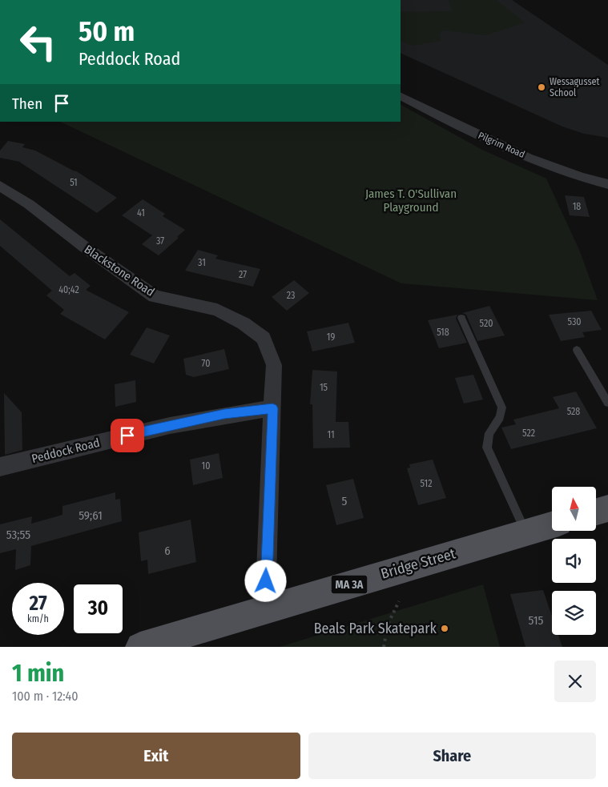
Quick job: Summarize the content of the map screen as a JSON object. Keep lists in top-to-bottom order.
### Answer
{
  "streets": {
    "main road": ["Bridge Street", "MA 3A"],
    "street": ["Pilgrim Road", "Blackstone Road", "Peddock Road"]
  },
  "crossings": [
    ["Blackstone Road", "Peddock Road"],
    ["Blackstone Road", "Bridge Street"]
  ],
  "parks": ["James T. O'Sullivan Playground"],
  "places": ["Wessagusset School", "Beals Park Skatepark"],
  "house_numbers": [
    "51",
    "18",
    "41",
    "37",
    "31",
    "27",
    "40;42",
    "23",
    "530",
    "520",
    "518",
    "19",
    "70",
    "15",
    "528",
    "522",
    "11",
    "10",
    "512",
    "5",
    "59;61",
    "53;55",
    "6",
    "515"
  ],
  "north": "top",
  "page": {
    "turn": ["50 m", "Peddock Road"],
    "then": "Then",
    "speed": "27 km/h",
    "limit": "30",
    "heading": ["1 min", "100 m · 12:40"],
    "buttons": ["Exit", "Share"]
  }
}
